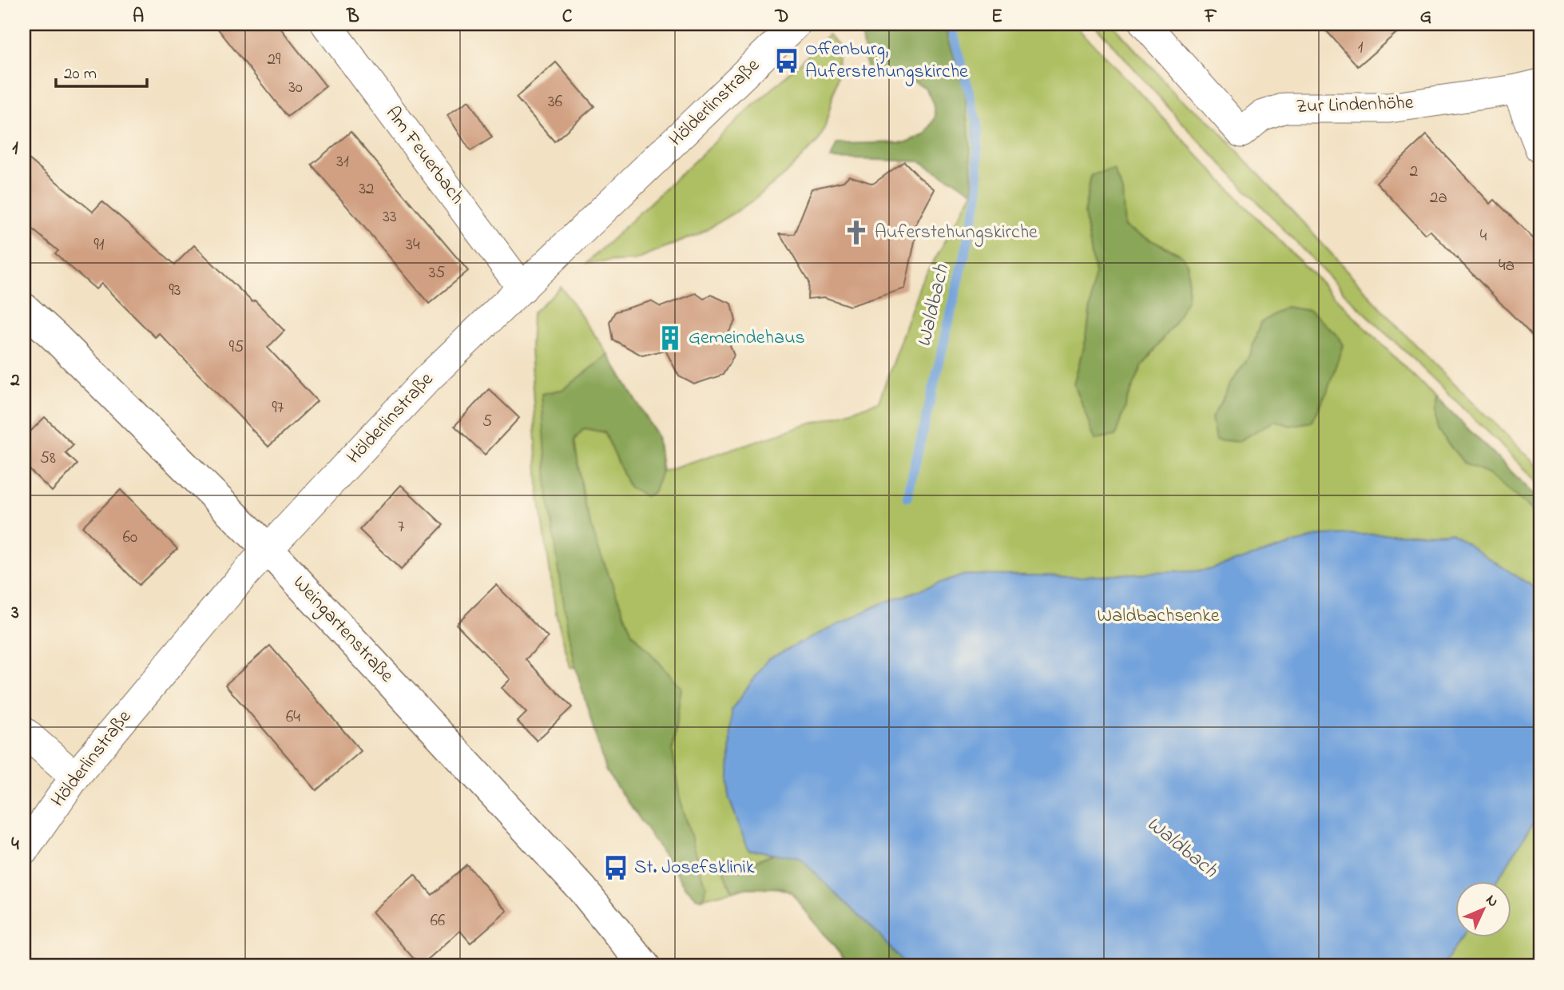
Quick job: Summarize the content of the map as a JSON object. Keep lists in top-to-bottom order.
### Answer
{
  "streets": {
    "street": [
      "Hölderlinstraße",
      "Zur Lindenhöhe",
      "Am Feuerbach",
      "Weingartenstraße"
    ]
  },
  "crossings": [
    ["Hölderlinstraße", "Am Feuerbach"],
    ["Hölderlinstraße", "Weingartenstraße"]
  ],
  "water": ["Waldbach"],
  "parks": ["Waldbachsenke"],
  "places": {
    "bus stop": ["Offenburg, Auferstehungskirche", "St. Josefsklinik"],
    "church": ["Auferstehungskirche"],
    "building": ["Gemeindehaus"]
  },
  "house_numbers": [
    "1",
    "29",
    "30",
    "36",
    "31",
    "2",
    "32",
    "2a",
    "33",
    "4",
    "91",
    "34",
    "4a",
    "35",
    "93",
    "95",
    "97",
    "5",
    "58",
    "7",
    "60",
    "64",
    "66"
  ],
  "scale_bar": "20 m",
  "north": "top right",
  "grid": {
    "columns": [
      "A",
      "B",
      "C",
      "D",
      "E",
      "F",
      "G"
    ],
    "rows": [
      "1",
      "2",
      "3",
      "4"
    ]
  }
}
